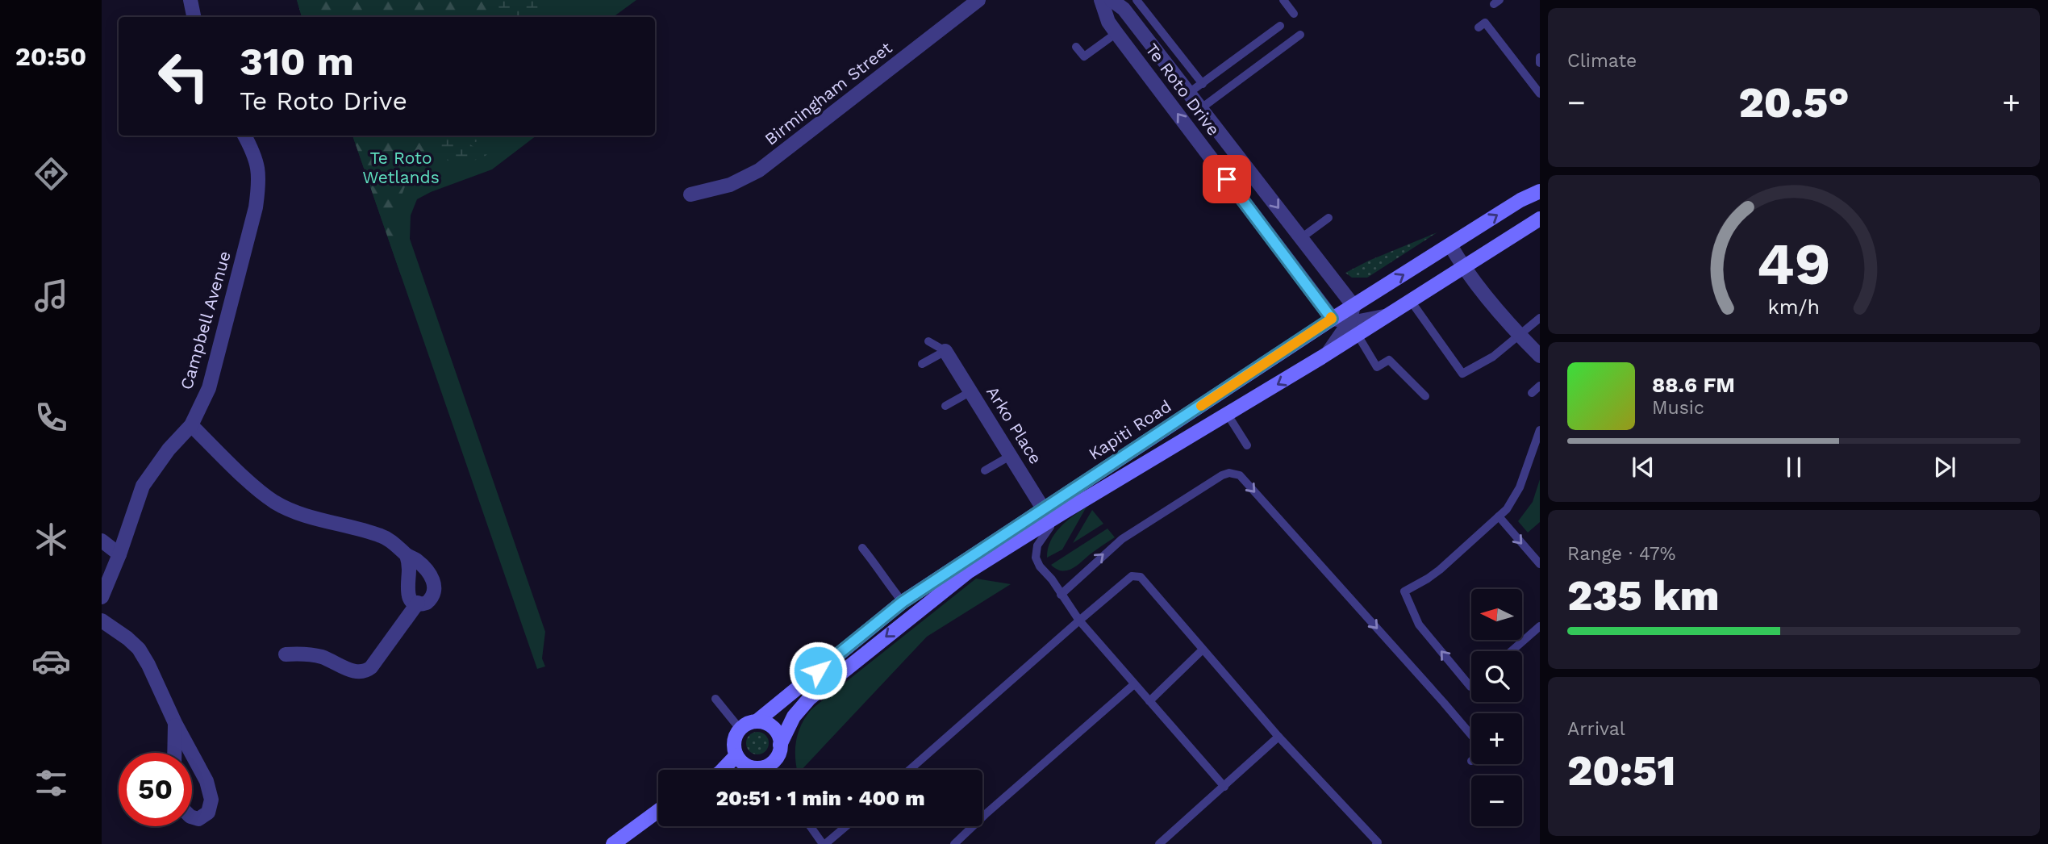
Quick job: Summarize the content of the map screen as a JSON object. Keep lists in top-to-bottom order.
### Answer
{
  "streets": {
    "main road": ["Kapiti Road"],
    "street": [
      "Te Roto Drive",
      "Birmingham Street",
      "Campbell Avenue",
      "Arko Place"
    ]
  },
  "crossings": [
    ["Te Roto Drive", "Kapiti Road"],
    ["Arko Place", "Kapiti Road"]
  ],
  "parks": ["Te Roto Wetlands"],
  "north": "left",
  "page": {
    "tabs": "20:50",
    "tile": [
      "Climate",
      ["Range · 47%", "235 km"],
      ["Arrival", "20:51"]
    ],
    "turn": ["310 m", "Te Roto Drive"],
    "heat": ["−", "20.5°", "+"],
    "song": ["88.6 FM", "Music"],
    "map_buttons": ["+", "−"],
    "limit": "50",
    "trip": "20:51 · 1 min · 400 m",
    "gauge": ["49", "km/h"]
  }
}
